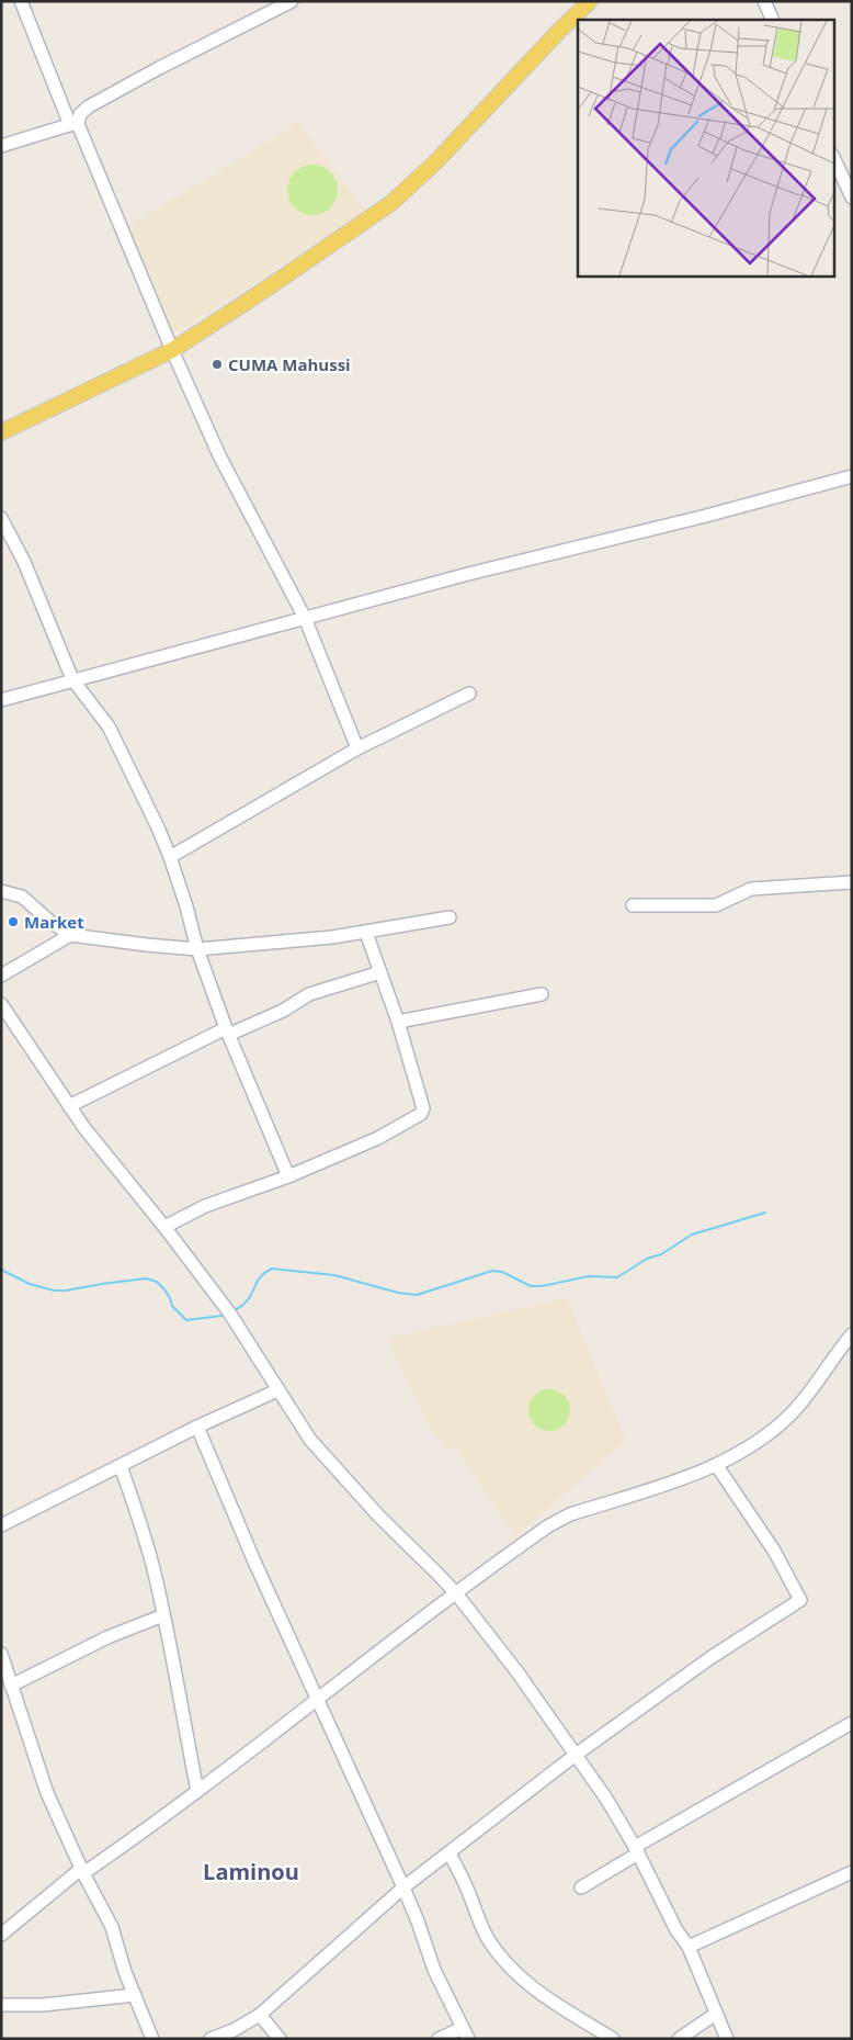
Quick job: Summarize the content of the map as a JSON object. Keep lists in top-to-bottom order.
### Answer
{
  "districts": ["Laminou"],
  "places": ["CUMA Mahussi", "Market"]
}
